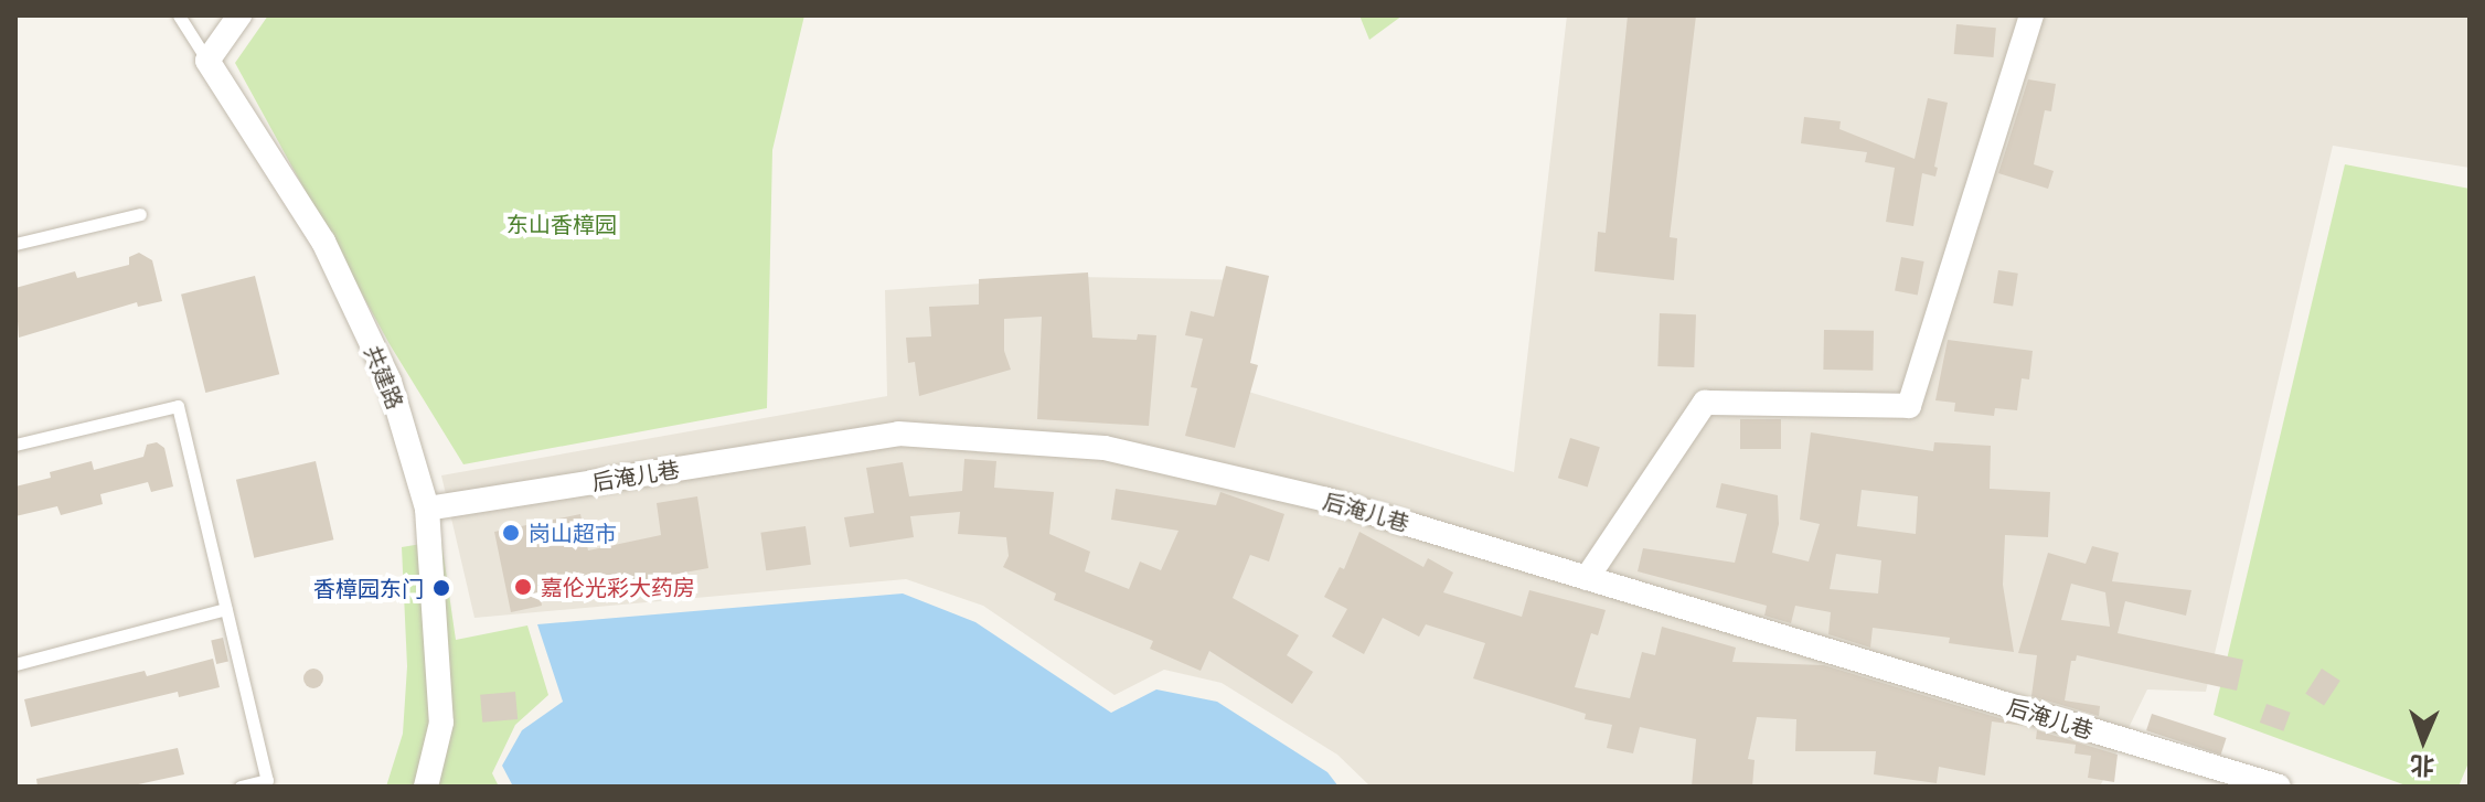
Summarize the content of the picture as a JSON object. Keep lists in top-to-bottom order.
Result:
{
  "streets": {
    "street": ["共建路", "后淹儿巷"]
  },
  "crossings": [
    ["共建路", "后淹儿巷"]
  ],
  "parks": ["东山香樟园"],
  "places": ["岗山超市", "嘉伦光彩大药房", "香樟园东门"],
  "north": "bottom"
}
